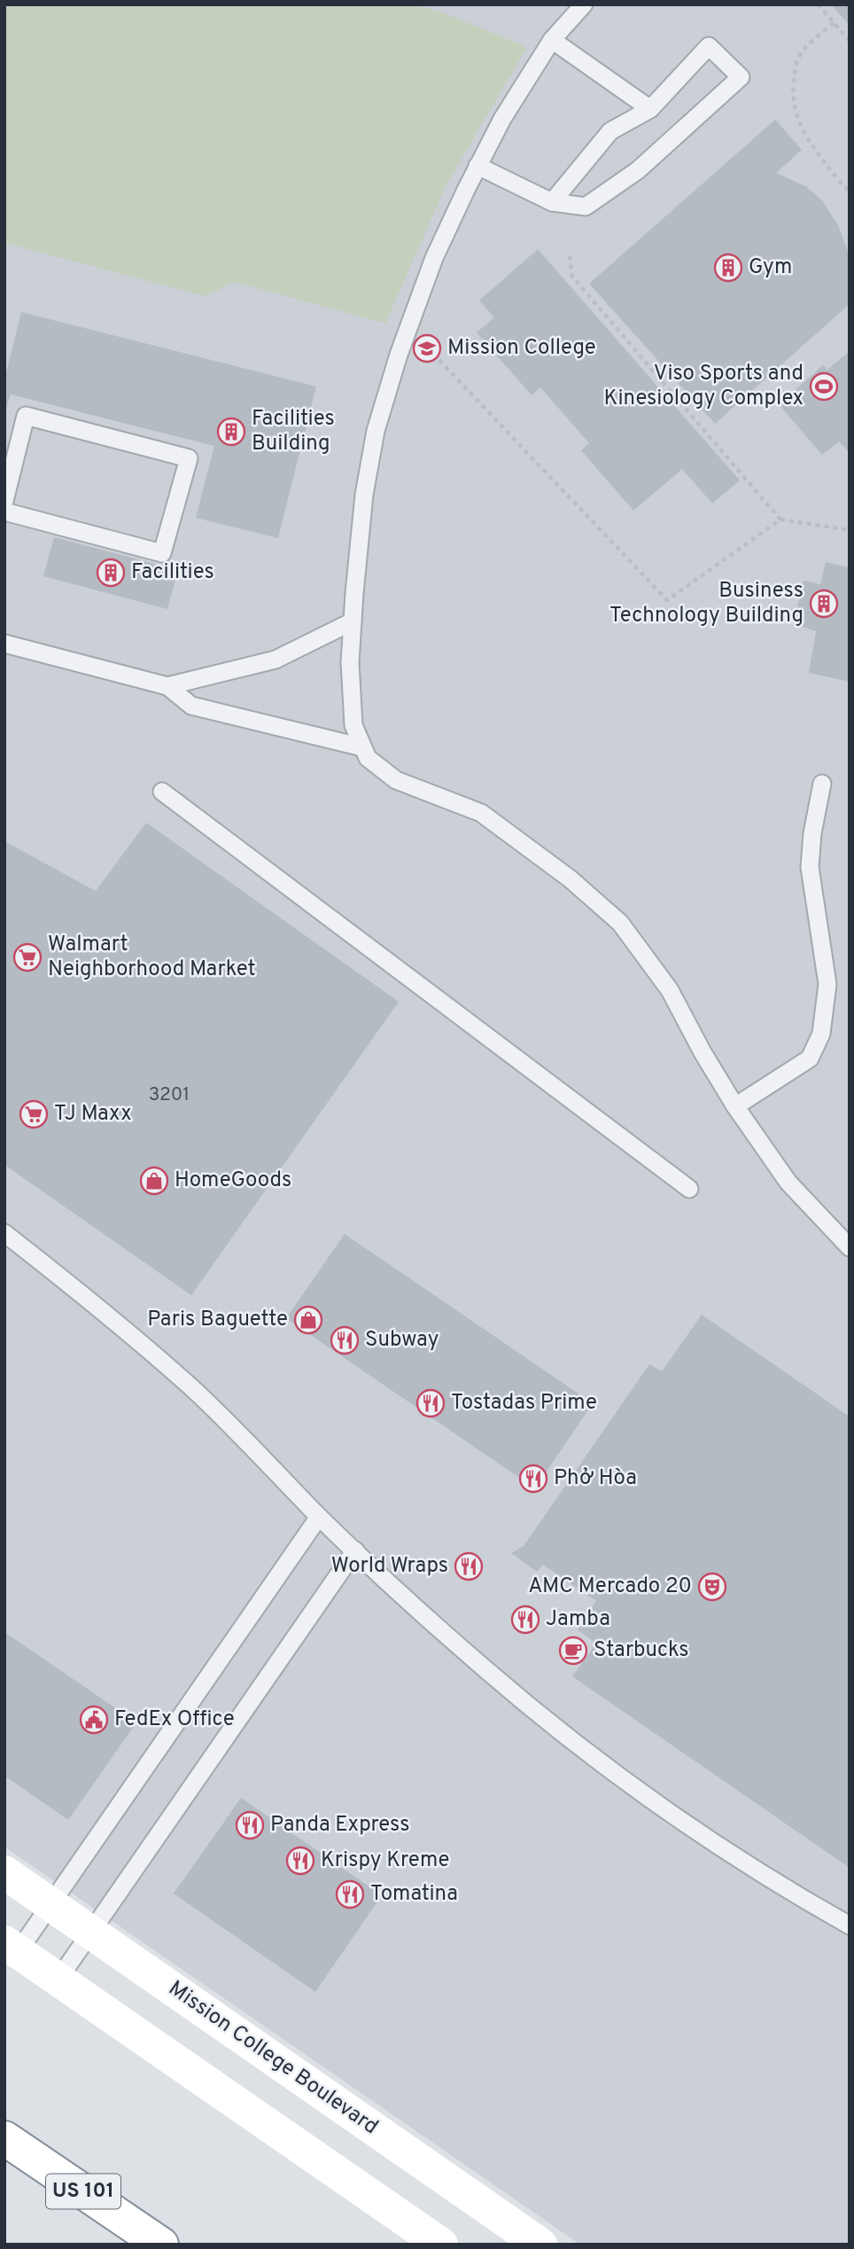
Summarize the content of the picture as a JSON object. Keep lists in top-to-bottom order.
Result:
{
  "streets": {
    "main road": ["Mission College Boulevard", "US 101"]
  },
  "places": {
    "building": [
      "Gym",
      "Facilities Building",
      "Facilities",
      "Business Technology Building"
    ],
    "school or university": ["Mission College"],
    "sports": ["Viso Sports and Kinesiology Complex"],
    "supermarket": ["Walmart Neighborhood Market", "TJ Maxx"],
    "shop": ["HomeGoods", "Paris Baguette"],
    "restaurant": [
      "Subway",
      "Tostadas Prime",
      "Phở Hòa",
      "World Wraps",
      "Jamba",
      "Panda Express",
      "Krispy Kreme",
      "Tomatina"
    ],
    "theatre": ["AMC Mercado 20"],
    "cafe": ["Starbucks"],
    "public building": ["FedEx Office"]
  },
  "house_numbers": ["3201"]
}
